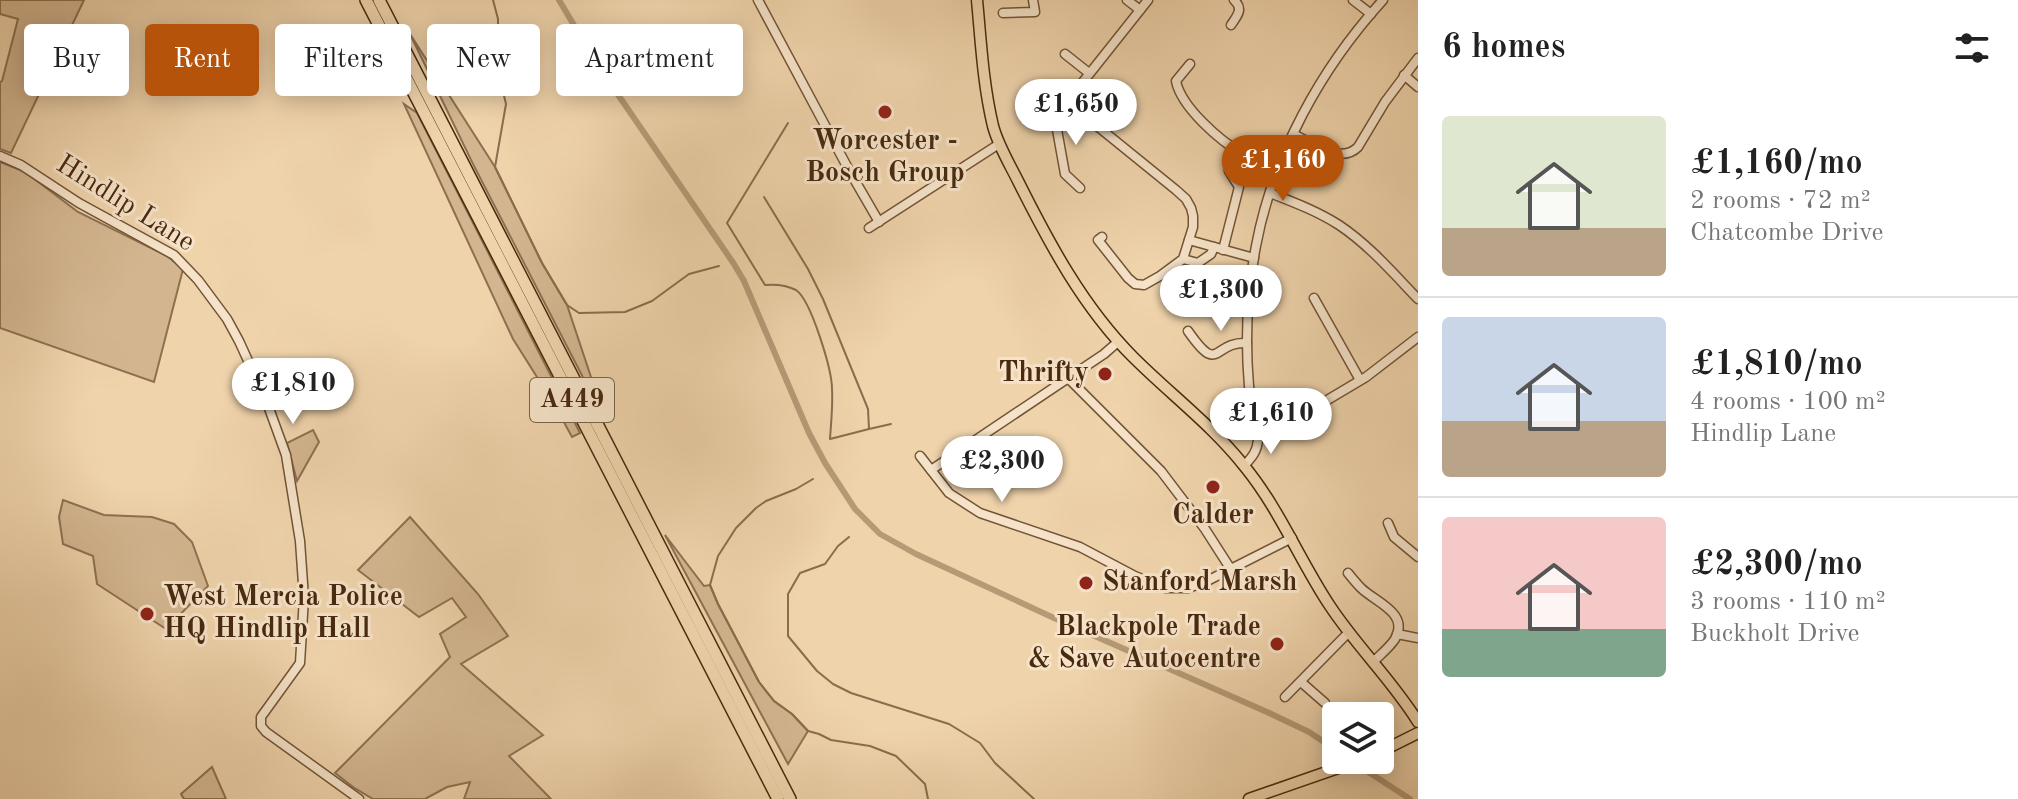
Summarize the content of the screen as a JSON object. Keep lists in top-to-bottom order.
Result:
{
  "streets": {
    "highway": ["A449"],
    "street": ["Hindlip Lane"]
  },
  "places": [
    "Worcester - Bosch Group",
    "Thrifty",
    "Calder",
    "Stanford Marsh",
    "West Mercia Police HQ Hindlip Hall",
    "Blackpole Trade & Save Autocentre"
  ],
  "page": {
    "heading": "6 homes",
    "chip": [
      "Buy",
      "Rent",
      "Filters",
      "New",
      "Apartment"
    ],
    "price": [
      "£1,650",
      "£1,160",
      "£1,300",
      "£1,810",
      "£1,610",
      "£2,300"
    ],
    "list": [
      {
        "name": "£1,160/mo",
        "note": "2 rooms · 72 m² · Chatcombe Drive"
      },
      {
        "name": "£1,810/mo",
        "note": "4 rooms · 100 m² · Hindlip Lane"
      },
      {
        "name": "£2,300/mo",
        "note": "3 rooms · 110 m² · Buckholt Drive"
      }
    ]
  }
}
